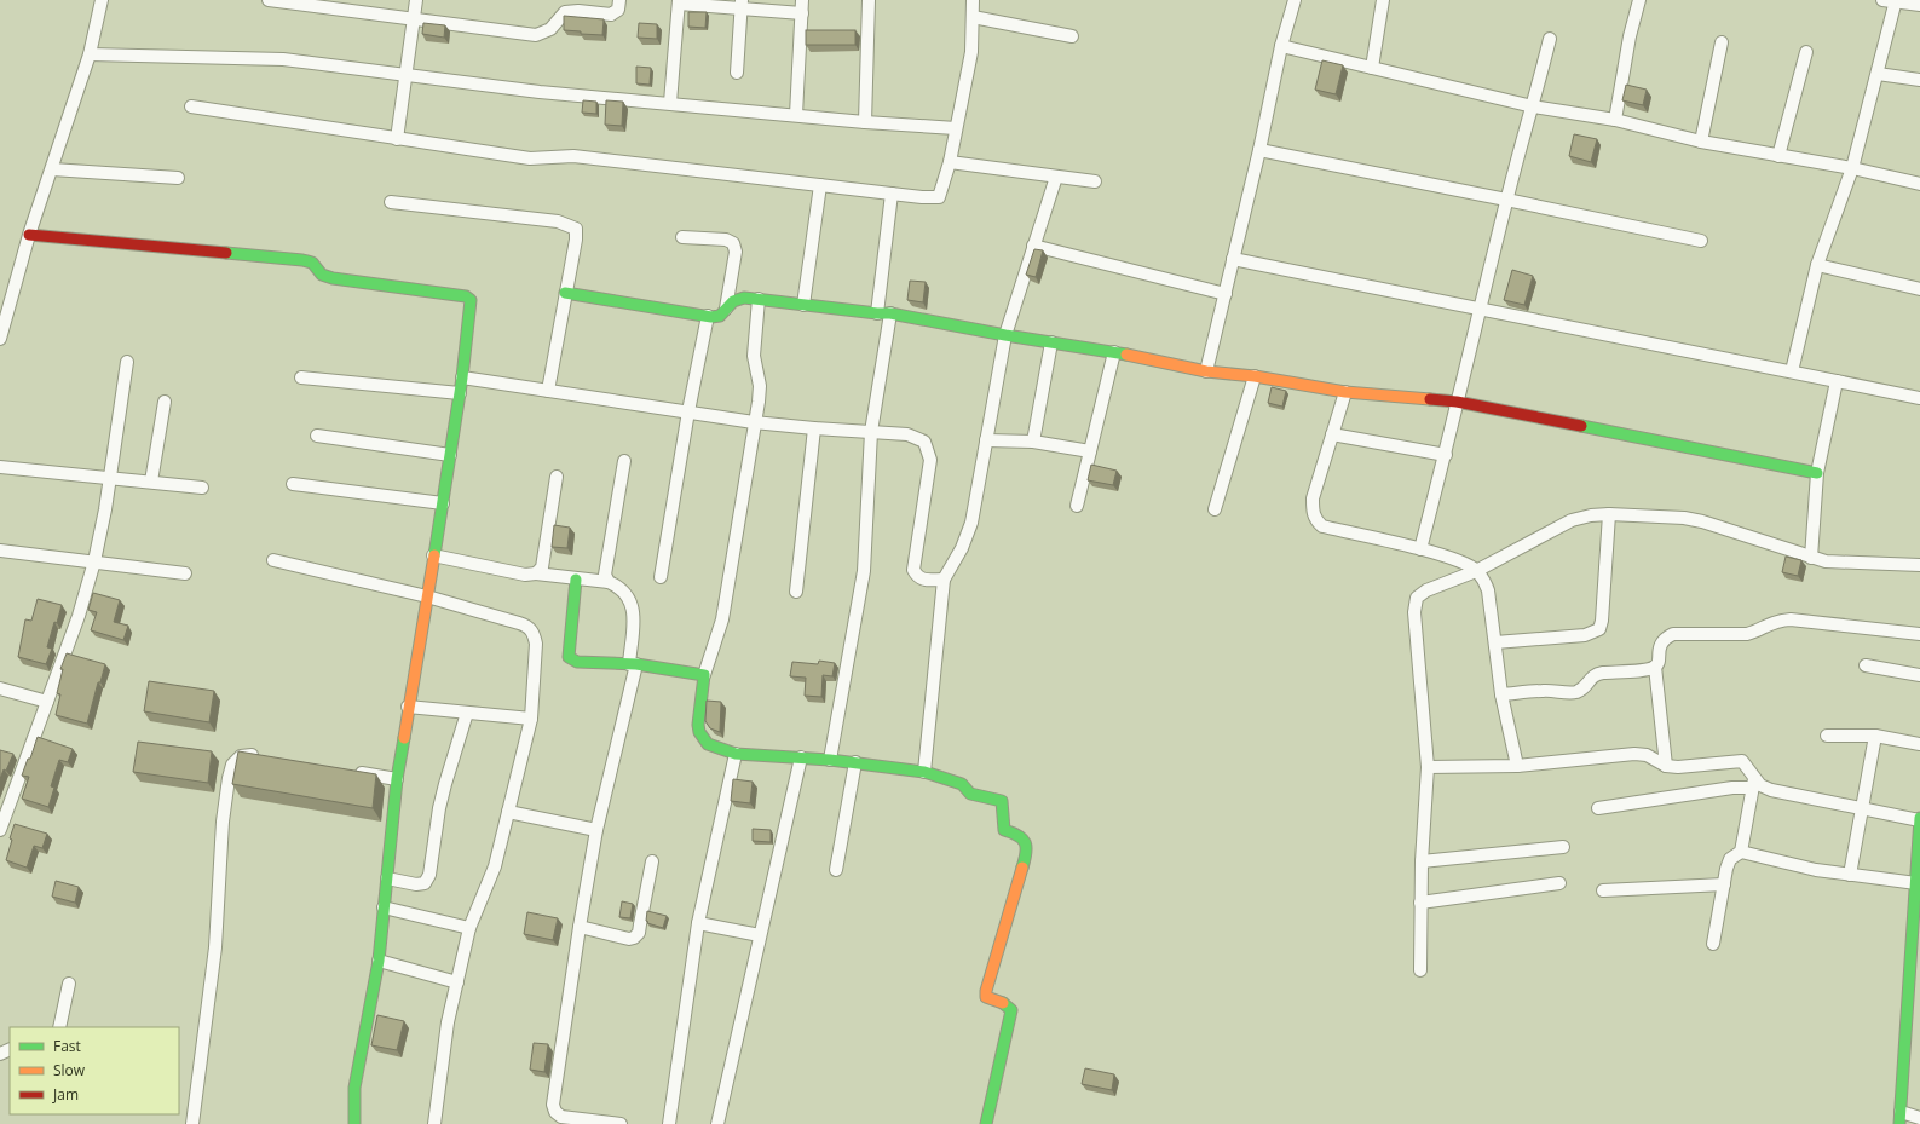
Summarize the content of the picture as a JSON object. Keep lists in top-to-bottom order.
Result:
{
  "legend": ["Fast", "Slow", "Jam"]
}
